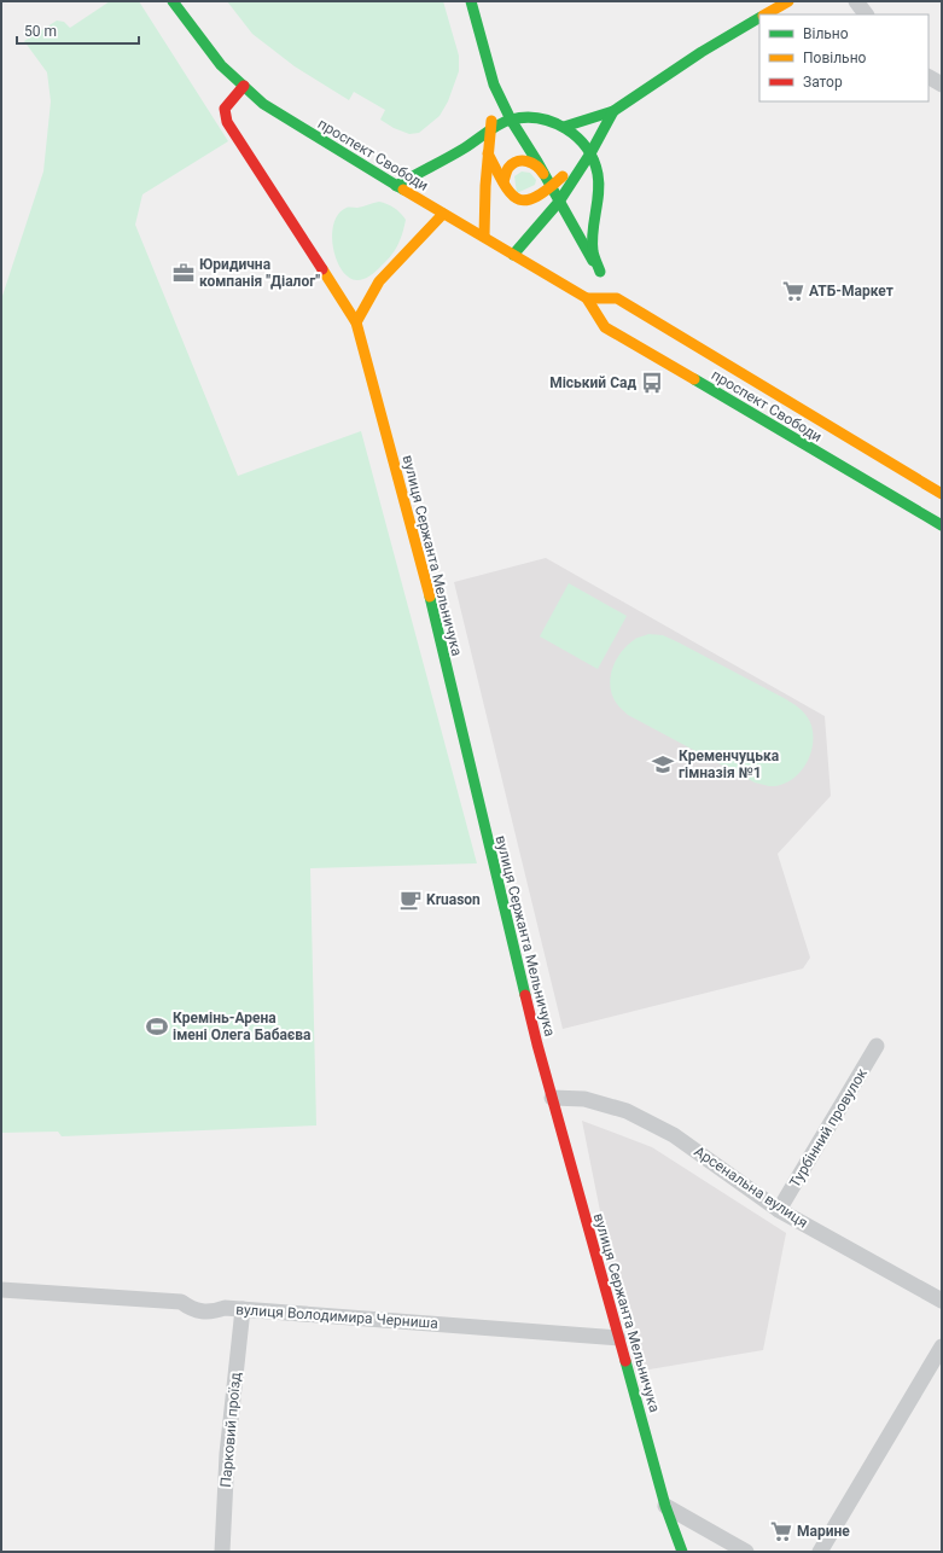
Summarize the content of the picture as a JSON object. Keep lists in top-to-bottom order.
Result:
{
  "streets": {
    "main road": ["проспект Свободи", "вулиця Сержанта Мельничука"],
    "street": [
      "Турбінний провулок",
      "Арсенальна вулиця",
      "вулиця Володимира Черниша",
      "Парковий проїзд"
    ]
  },
  "crossings": [
    ["проспект Свободи", "вулиця Сержанта Мельничука"],
    ["вулиця Сержанта Мельничука", "Арсенальна вулиця"],
    ["вулиця Сержанта Мельничука", "вулиця Володимира Черниша"],
    ["Турбінний провулок", "Арсенальна вулиця"],
    ["вулиця Володимира Черниша", "Парковий проїзд"]
  ],
  "places": {
    "office": ["Юридична компанія \"Діалог\""],
    "supermarket": ["АТБ-Маркет", "Марине"],
    "bus stop": ["Міський Сад"],
    "school or university": ["Кременчуцька гімназія №1"],
    "cafe": ["Kruason"],
    "sports": ["Кремінь-Арена імені Олега Бабаєва"]
  },
  "legend": ["Вільно", "Повільно", "Затор"],
  "scale_bar": "50 m"
}
